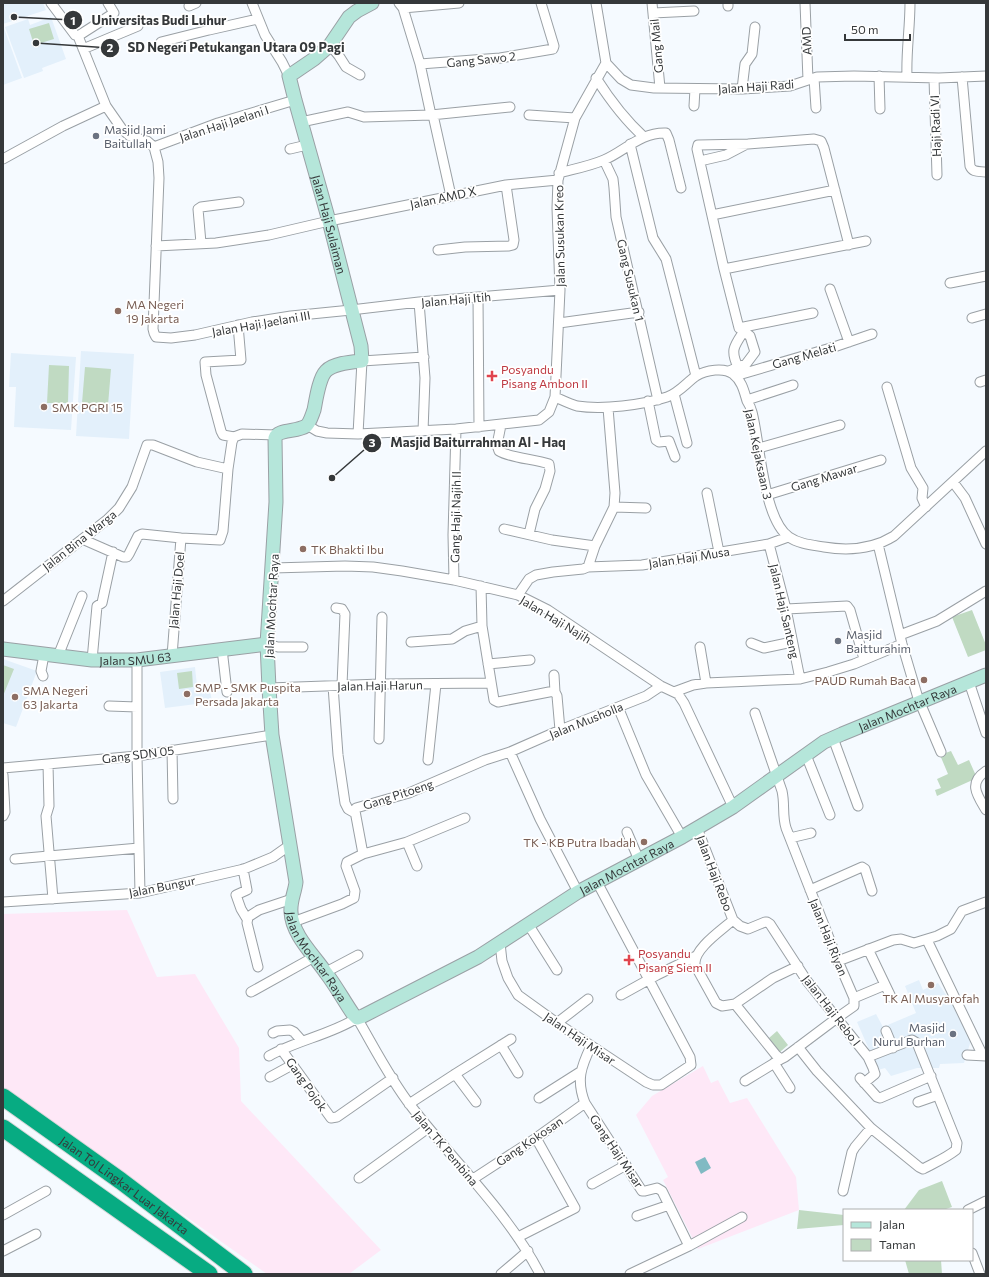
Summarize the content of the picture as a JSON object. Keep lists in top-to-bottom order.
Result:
{
  "streets": {
    "highway": ["Jalan Tol Lingkar Luar Jakarta"],
    "street": [
      "AMD",
      "Gang Mail",
      "Gang Sawo 2",
      "Jalan Haji Radi",
      "Jalan Haji Jaelani I",
      "Haji Radi VI",
      "Jalan AMD X",
      "Jalan Haji Sulaiman",
      "Jalan Susukan Kreo",
      "Gang Susukan 1",
      "Jalan Haji Itih",
      "Jalan Haji Jaelani III",
      "Gang Melati",
      "Jalan Kejaksaan 3",
      "Gang Mawar",
      "Gang Haji Najih II",
      "Jalan Bina Warga",
      "Jalan Haji Musa",
      "Jalan Haji Doel",
      "Jalan Mochtar Raya",
      "Jalan Haji Santeng",
      "Jalan Haji Najih",
      "Jalan SMU 63",
      "Jalan Haji Harun",
      "Jalan Musholla",
      "Gang SDN 05",
      "Gang Pitoeng",
      "Jalan Haji Rebo",
      "Jalan Bungur",
      "Jalan Haji Riyan",
      "Jalan Haji Rebo I",
      "Jalan Haji Misar",
      "Gang Pojok",
      "Gang Kokosan",
      "Jalan TK Pembina",
      "Gang Haji Misar"
    ]
  },
  "crossings": [
    ["AMD", "Jalan Haji Radi"],
    ["Gang Mail", "Jalan Haji Radi"],
    ["Jalan Haji Radi", "Haji Radi VI"],
    ["Jalan Haji Radi", "Jalan Susukan Kreo"],
    ["Jalan Haji Jaelani I", "Jalan Haji Sulaiman"],
    ["Jalan AMD X", "Jalan Haji Sulaiman"],
    ["Jalan AMD X", "Jalan Susukan Kreo"],
    ["Jalan AMD X", "Gang Susukan 1"],
    ["Jalan AMD X", "Jalan Haji Jaelani III"],
    ["Jalan Haji Sulaiman", "Jalan Haji Itih"],
    ["Jalan Haji Sulaiman", "Jalan Haji Jaelani III"],
    ["Jalan Susukan Kreo", "Jalan Haji Itih"],
    ["Jalan Haji Itih", "Jalan Haji Jaelani III"],
    ["Gang Melati", "Jalan Kejaksaan 3"],
    ["Jalan Kejaksaan 3", "Gang Mawar"],
    ["Jalan Kejaksaan 3", "Jalan Haji Musa"],
    ["Gang Haji Najih II", "Jalan Haji Najih"],
    ["Jalan Bina Warga", "Jalan Haji Doel"],
    ["Jalan Haji Musa", "Jalan Haji Santeng"],
    ["Jalan Haji Musa", "Jalan Haji Najih"],
    ["Jalan Haji Doel", "Jalan SMU 63"],
    ["Jalan Mochtar Raya", "Jalan Haji Najih"],
    ["Jalan Mochtar Raya", "Jalan SMU 63"],
    ["Jalan Mochtar Raya", "Jalan Haji Harun"],
    ["Jalan Mochtar Raya", "Gang SDN 05"],
    ["Jalan Mochtar Raya", "Jalan Haji Rebo"],
    ["Jalan Mochtar Raya", "Jalan Bungur"],
    ["Jalan Mochtar Raya", "Jalan Haji Riyan"],
    ["Jalan Mochtar Raya", "Jalan Haji Misar"],
    ["Jalan Mochtar Raya", "Jalan TK Pembina"],
    ["Jalan Haji Najih", "Jalan Musholla"],
    ["Jalan Musholla", "Gang Pitoeng"],
    ["Jalan Haji Rebo", "Jalan Haji Rebo I"],
    ["Gang Pojok", "Jalan TK Pembina"],
    ["Gang Kokosan", "Jalan TK Pembina"],
    ["Gang Kokosan", "Gang Haji Misar"]
  ],
  "places": {
    "other": [
      "Universitas Budi Luhur",
      "SD Negeri Petukangan Utara 09 Pagi",
      "Masjid Jami Baitullah",
      "MA Negeri 19 Jakarta",
      "SMK PGRI 15",
      "Masjid Baiturrahman Al - Haq",
      "TK Bhakti Ibu",
      "Masjid Baitturahim",
      "PAUD Rumah Baca",
      "SMP - SMK Puspita Persada Jakarta",
      "SMA Negeri 63 Jakarta",
      "TK - KB Putra Ibadah",
      "TK Al Musyarofah",
      "Masjid Nurul Burhan"
    ],
    "health": ["Posyandu Pisang Ambon II", "Posyandu Pisang Siem II"]
  },
  "legend": ["Jalan", "Taman"],
  "scale_bar": "50 m"
}
